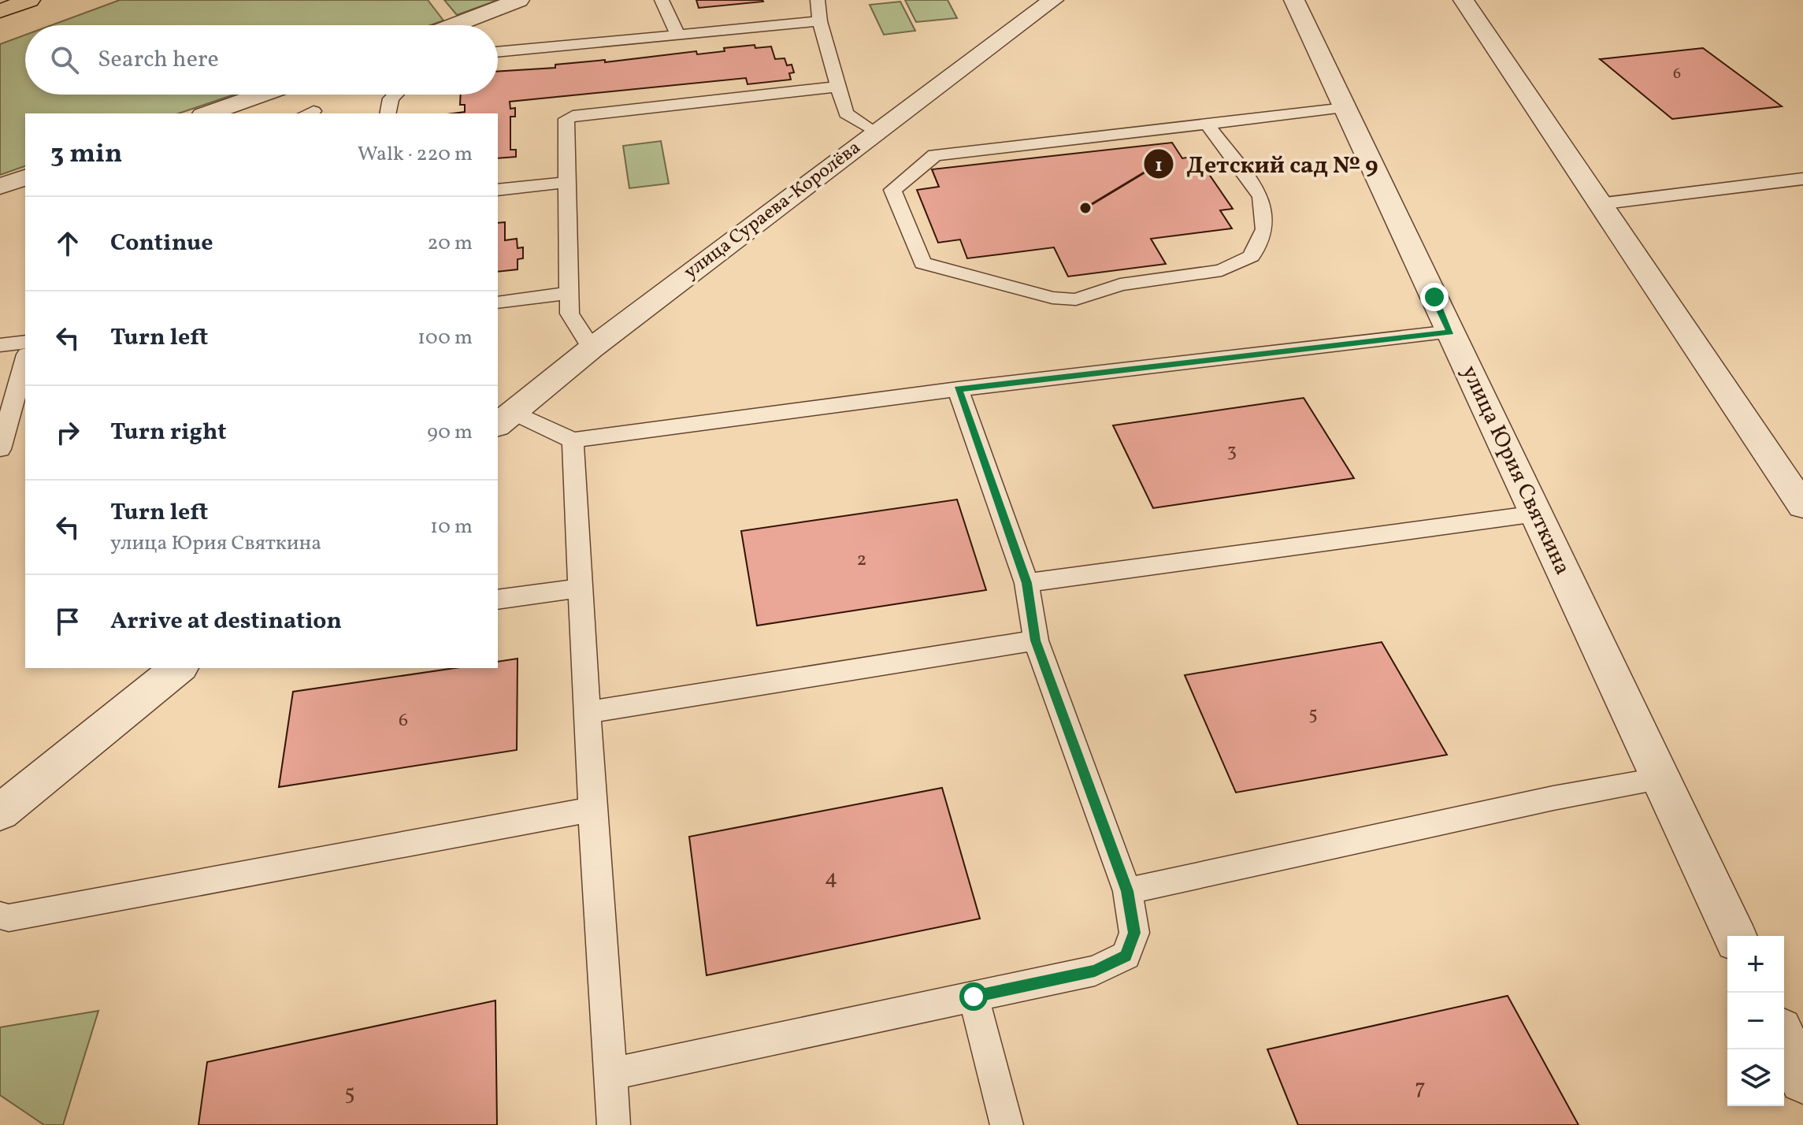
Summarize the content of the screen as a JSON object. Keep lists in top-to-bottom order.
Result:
{
  "streets": {
    "street": ["улица Сураева-Королёва", "улица Юрия Святкина"]
  },
  "places": ["Детский сад № 9"],
  "house_numbers": [
    "6",
    "3",
    "2",
    "5",
    "6",
    "4",
    "7",
    "5"
  ],
  "page": {
    "search": "Search here",
    "heading": ["3 min", "Walk · 220 m"],
    "list": [
      ["Continue", "20 m"],
      ["Turn left", "100 m"],
      ["Turn right", "90 m"],
      ["Turn left", "улица Юрия Святкина", "10 m"],
      "Arrive at destination"
    ],
    "map_buttons": ["+", "−"]
  }
}
